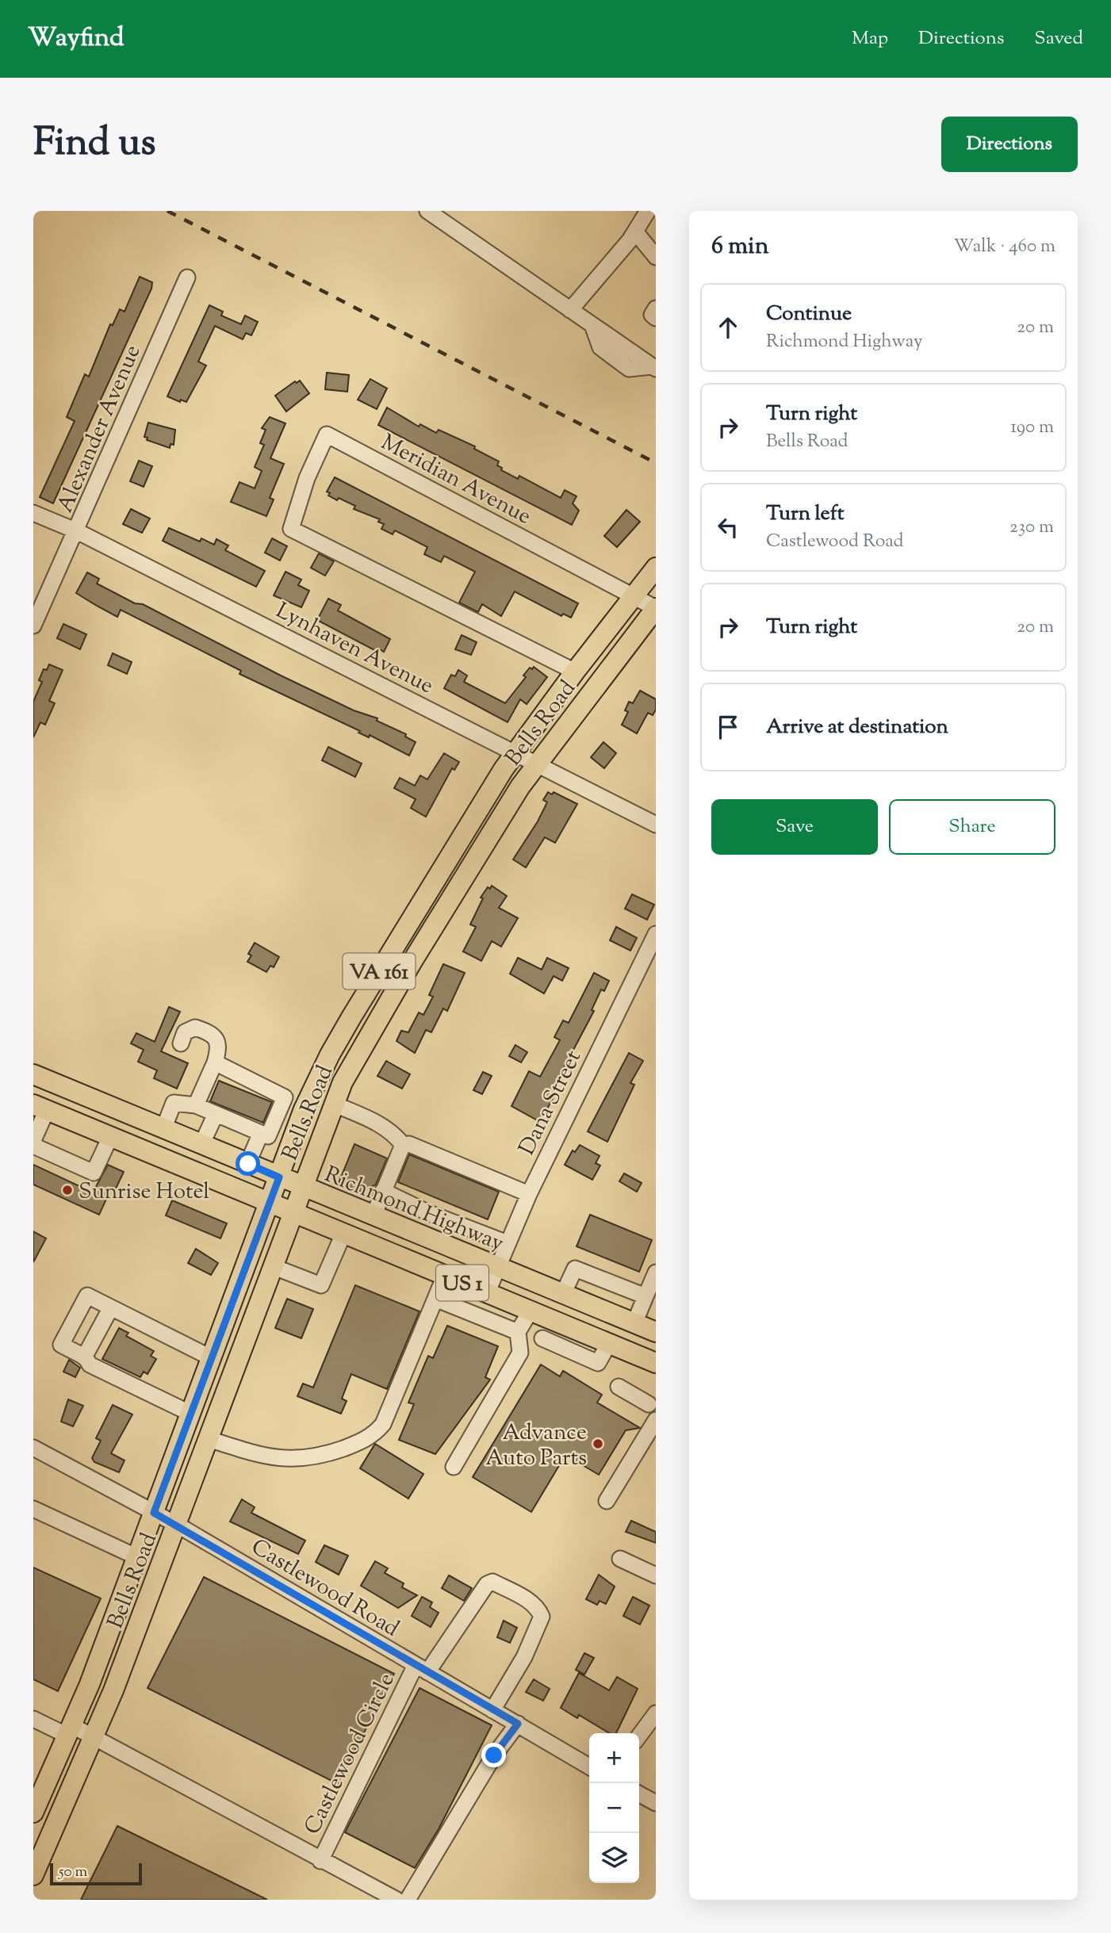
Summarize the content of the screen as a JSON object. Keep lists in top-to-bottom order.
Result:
{
  "streets": {
    "main road": [
      "Bells Road",
      "VA 161",
      "Richmond Highway",
      "US 1"
    ],
    "street": [
      "Alexander Avenue",
      "Meridian Avenue",
      "Lynhaven Avenue",
      "Dana Street",
      "Castlewood Road",
      "Castlewood Circle"
    ]
  },
  "crossings": [
    ["Alexander Avenue", "Lynhaven Avenue"],
    ["Meridian Avenue", "Bells Road"],
    ["Lynhaven Avenue", "Bells Road"],
    ["Bells Road", "Richmond Highway"],
    ["Bells Road", "US 1"],
    ["Bells Road", "Castlewood Road"],
    ["Dana Street", "Richmond Highway"],
    ["Dana Street", "US 1"],
    ["Castlewood Road", "Castlewood Circle"]
  ],
  "places": ["Sunrise Hotel", "Advance Auto Parts"],
  "scale_bar": "50 m",
  "page": {
    "header": "Wayfind",
    "nav": ["Map", "Directions", "Saved"],
    "title": "Find us",
    "buttons": [
      "Directions",
      ["Save", "Share"]
    ],
    "heading": ["6 min", "Walk · 460 m"],
    "list": [
      ["Continue", "Richmond Highway", "20 m"],
      ["Turn right", "Bells Road", "190 m"],
      ["Turn left", "Castlewood Road", "230 m"],
      ["Turn right", "20 m"],
      "Arrive at destination"
    ],
    "map_buttons": ["+", "−"],
    "scale": "50 m"
  }
}
